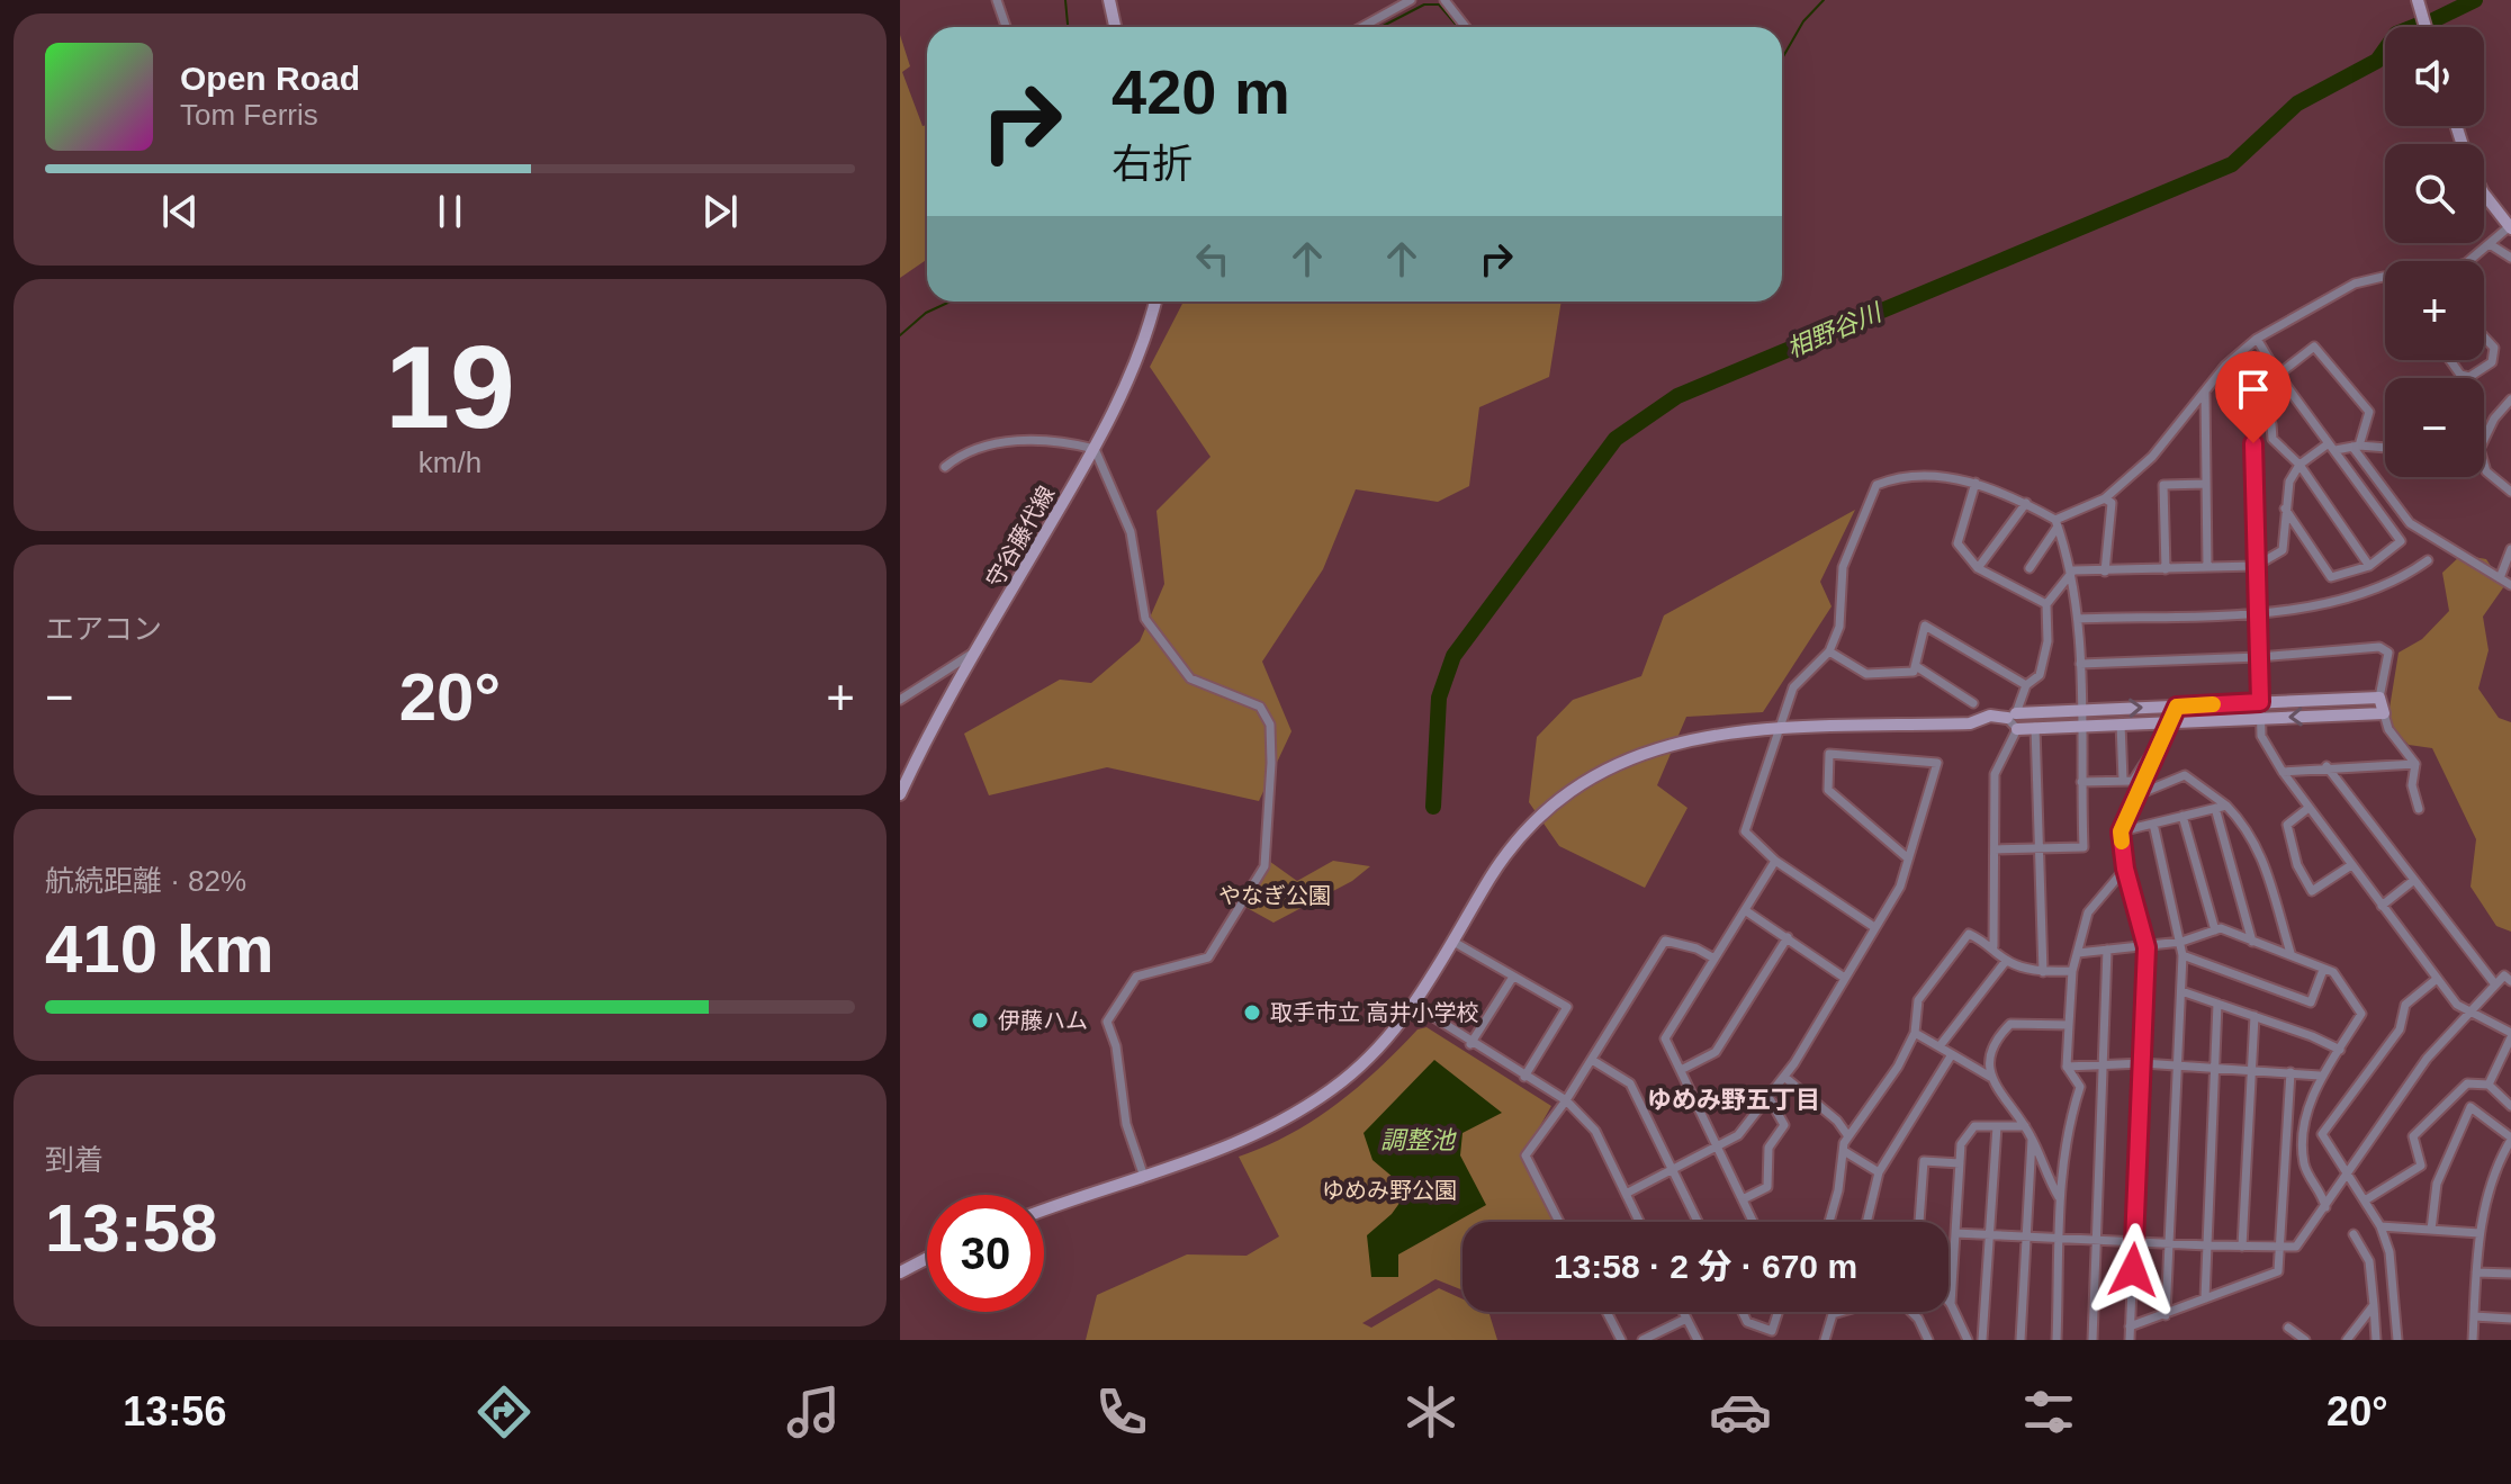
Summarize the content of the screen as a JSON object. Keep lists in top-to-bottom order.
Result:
{
  "streets": {
    "street": ["守谷藤代線"]
  },
  "districts": ["ゆめみ野五丁目"],
  "water": ["相野谷川", "調整池"],
  "parks": ["やなぎ公園", "ゆめみ野公園"],
  "places": ["取手市立 高井小学校", "伊藤ハム"],
  "page": {
    "map_buttons": ["+", "−"],
    "turn": ["420 m", "右折"],
    "song": ["Open Road", "Tom Ferris"],
    "tile": [
      ["19", "km/h"],
      "エアコン",
      ["航続距離 · 82%", "410 km"],
      ["到着", "13:58"]
    ],
    "heat": ["−", "20°", "+"],
    "limit": "30",
    "trip": "13:58 · 2 分 · 670 m",
    "tabs": ["13:56", "20°"]
  }
}
